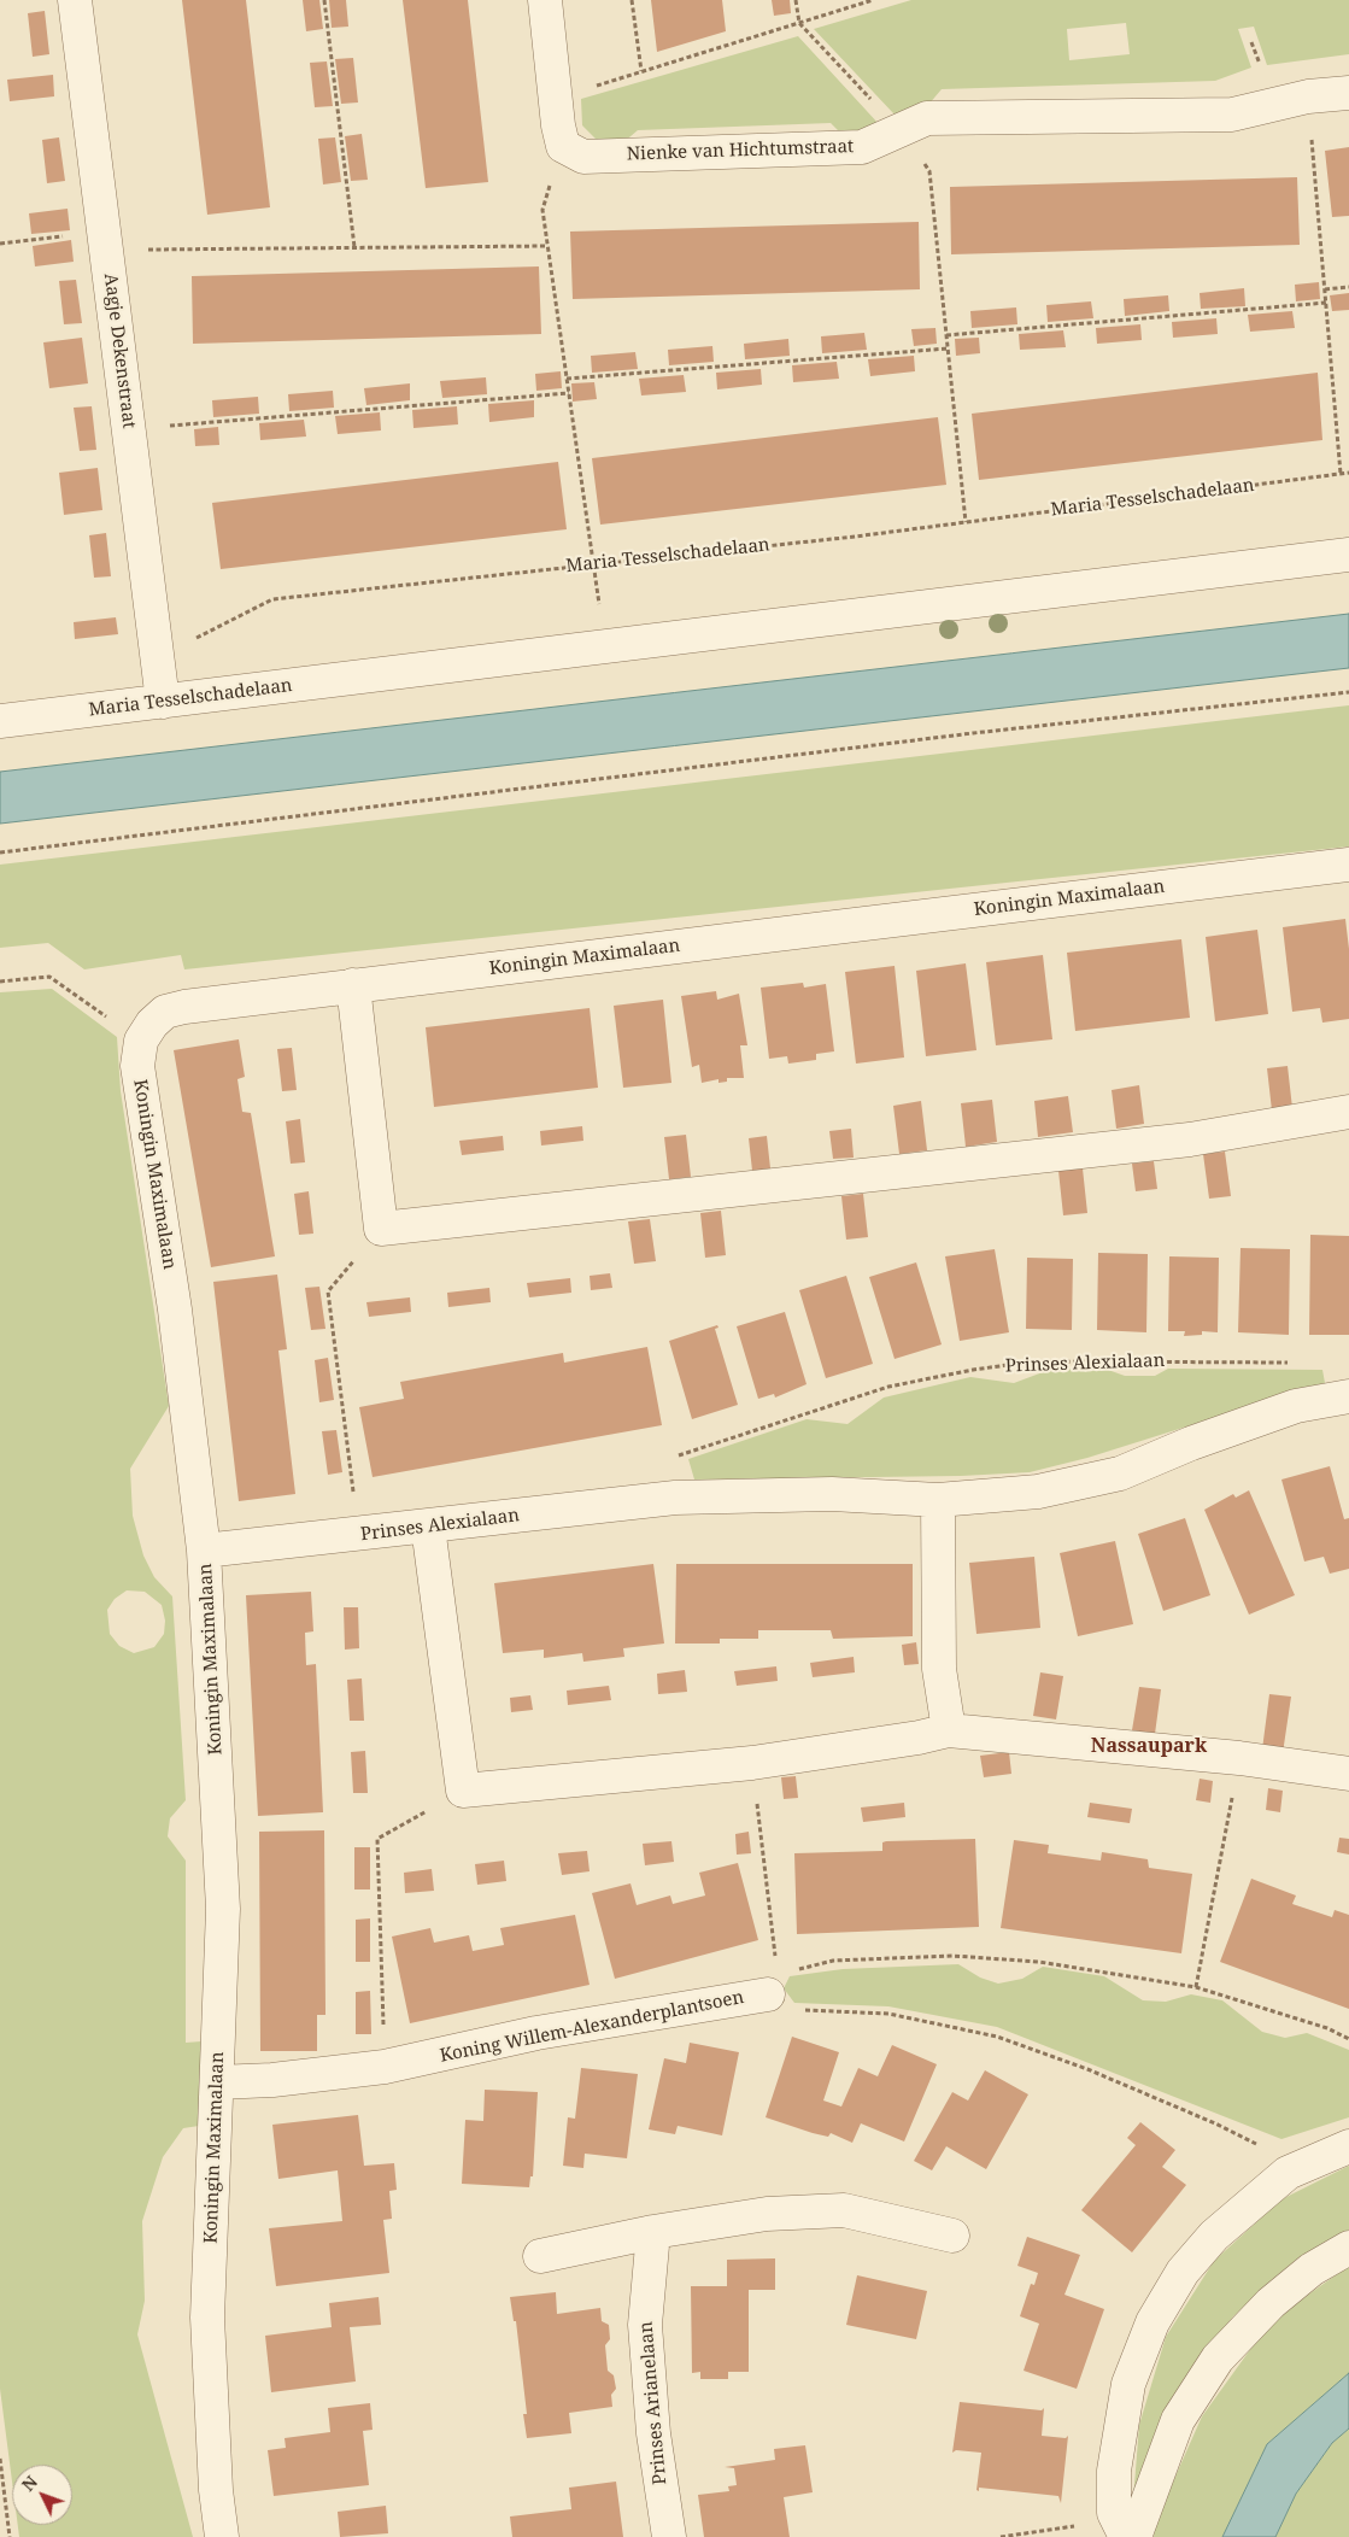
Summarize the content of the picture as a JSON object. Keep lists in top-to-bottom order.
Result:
{
  "streets": {
    "street": [
      "Nienke van Hichtumstraat",
      "Aagje Dekenstraat",
      "Maria Tesselschadelaan",
      "Koningin Maximalaan",
      "Prinses Alexialaan",
      "Koning Willem-Alexanderplantsoen",
      "Prinses Arianelaan"
    ]
  },
  "crossings": [
    ["Aagje Dekenstraat", "Maria Tesselschadelaan"],
    ["Koningin Maximalaan", "Prinses Alexialaan"],
    ["Koningin Maximalaan", "Koning Willem-Alexanderplantsoen"]
  ],
  "districts": ["Nassaupark"],
  "north": "top left"
}
